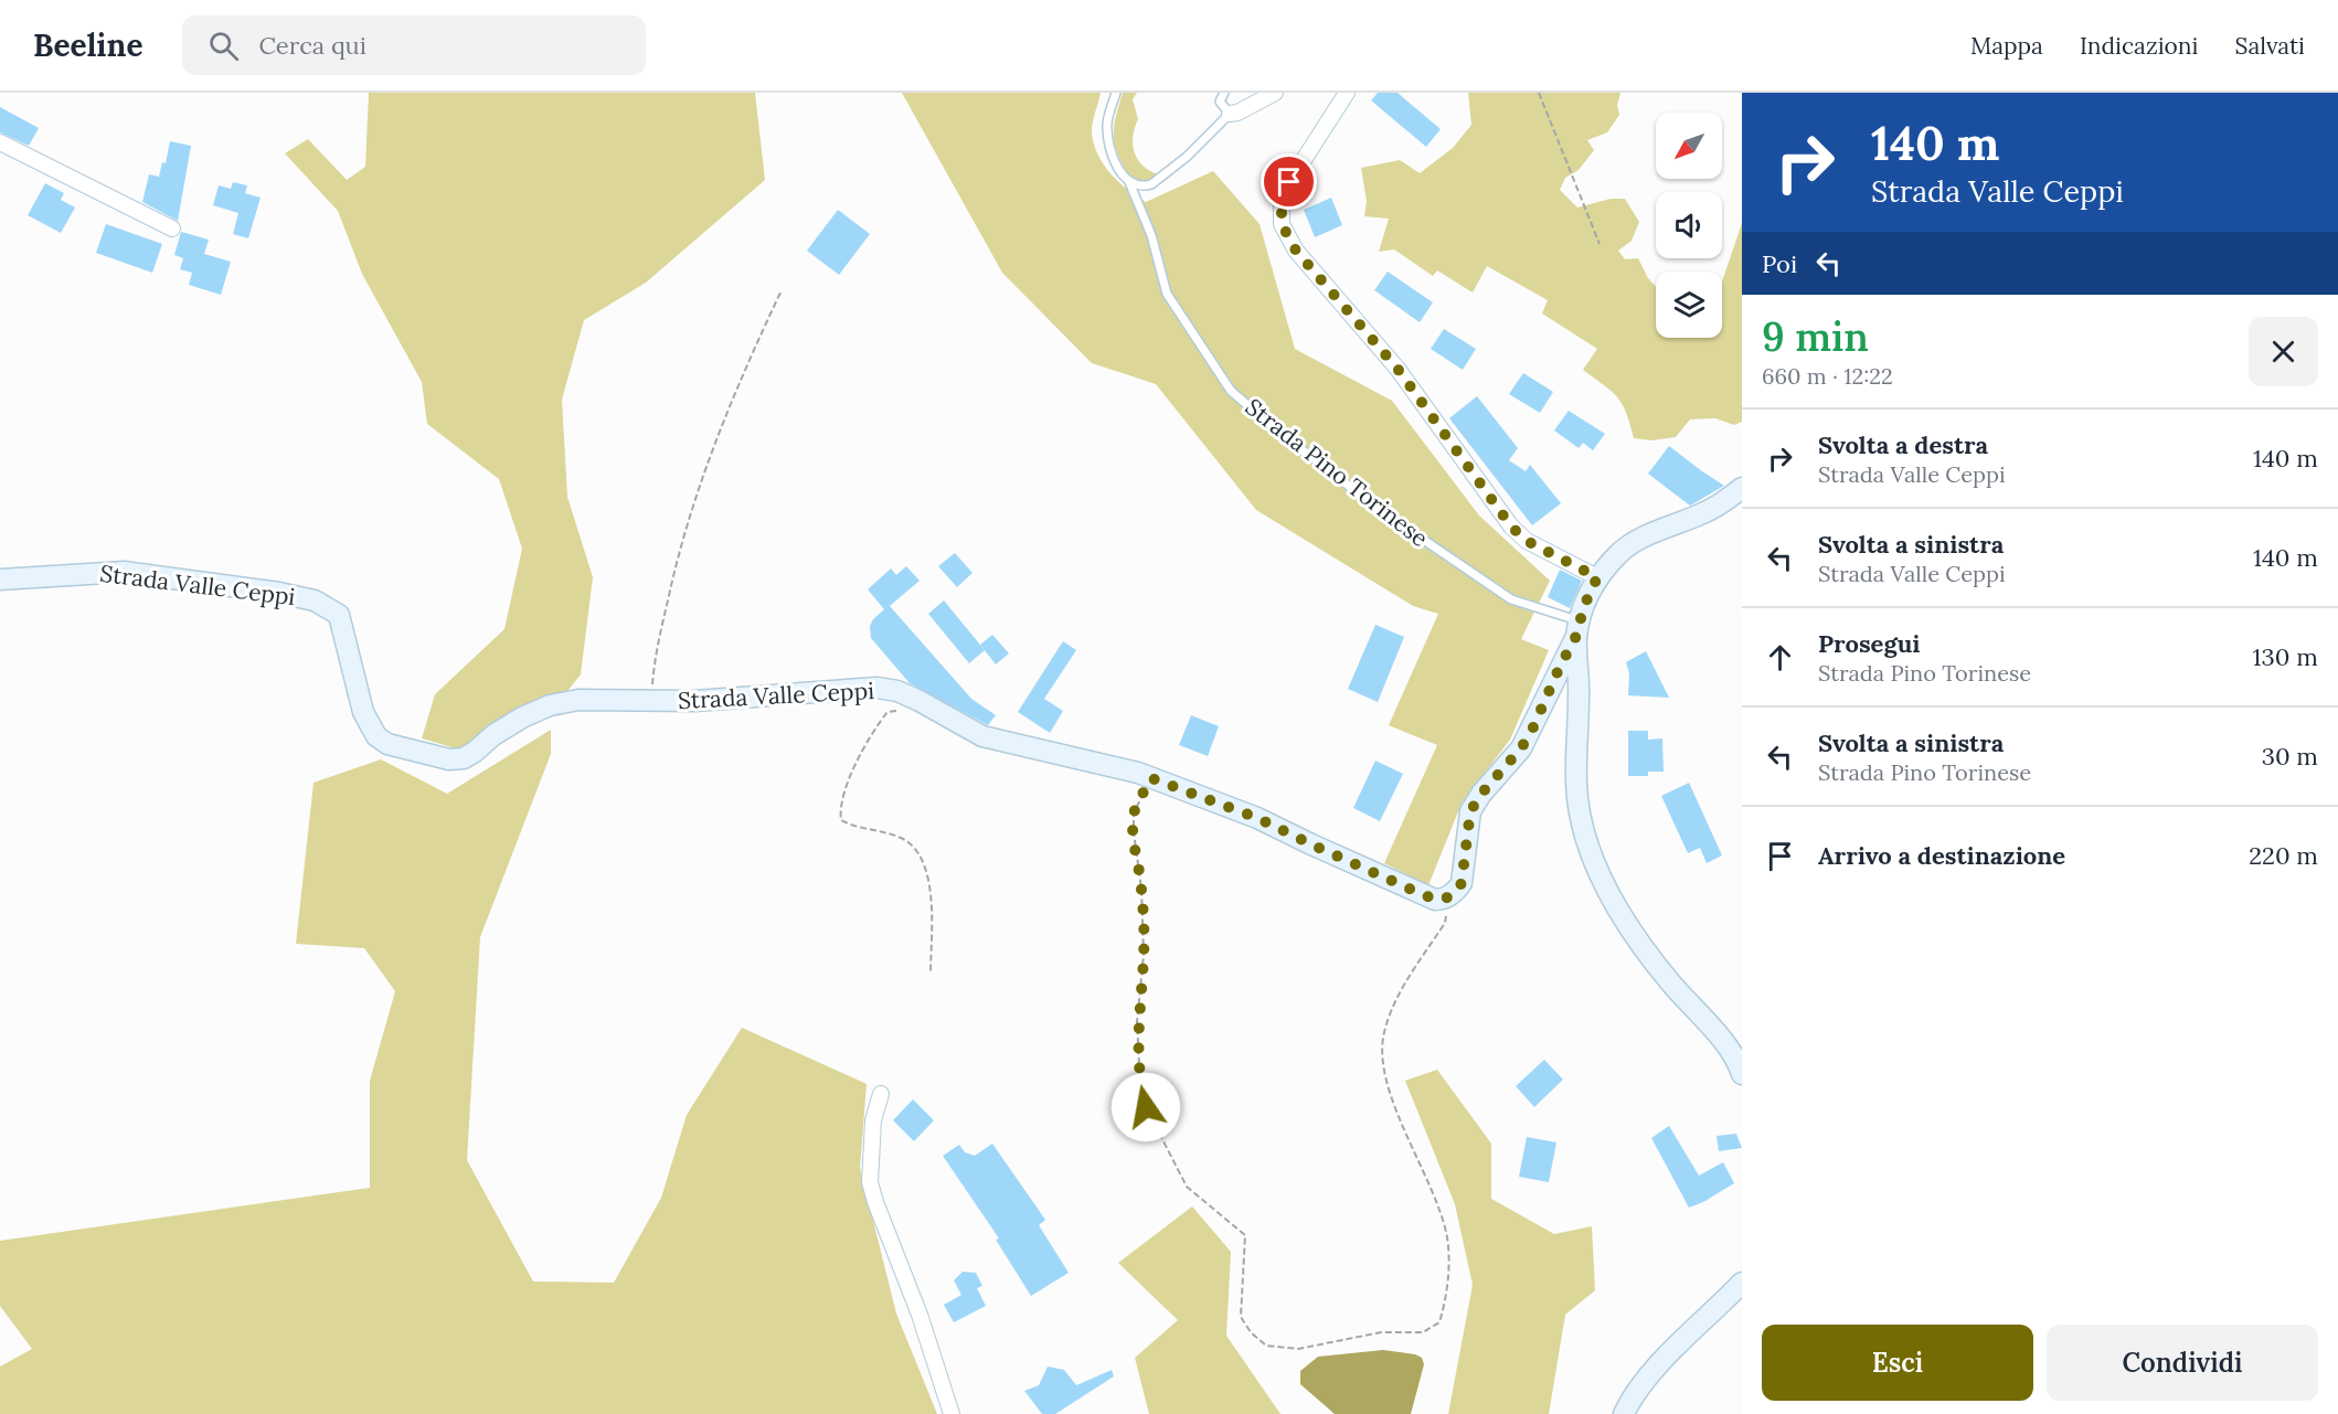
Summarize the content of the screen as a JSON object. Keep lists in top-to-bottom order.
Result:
{
  "streets": {
    "street": ["Strada Valle Ceppi"],
    "lane": ["Strada Pino Torinese"]
  },
  "north": "bottom left",
  "page": {
    "header": "Beeline",
    "search": "Cerca qui",
    "nav": ["Mappa", "Indicazioni", "Salvati"],
    "turn": ["140 m", "Strada Valle Ceppi"],
    "then": "Poi",
    "heading": ["9 min", "660 m · 12:22"],
    "list": [
      {
        "name": "Svolta a destra",
        "note": "Strada Valle Ceppi",
        "value": "140 m"
      },
      {
        "name": "Svolta a sinistra",
        "note": "Strada Valle Ceppi",
        "value": "140 m"
      },
      {
        "name": "Prosegui",
        "note": "Strada Pino Torinese",
        "value": "130 m"
      },
      {
        "name": "Svolta a sinistra",
        "note": "Strada Pino Torinese",
        "value": "30 m"
      },
      {
        "name": "Arrivo a destinazione",
        "value": "220 m"
      }
    ],
    "buttons": ["Esci", "Condividi"]
  }
}
